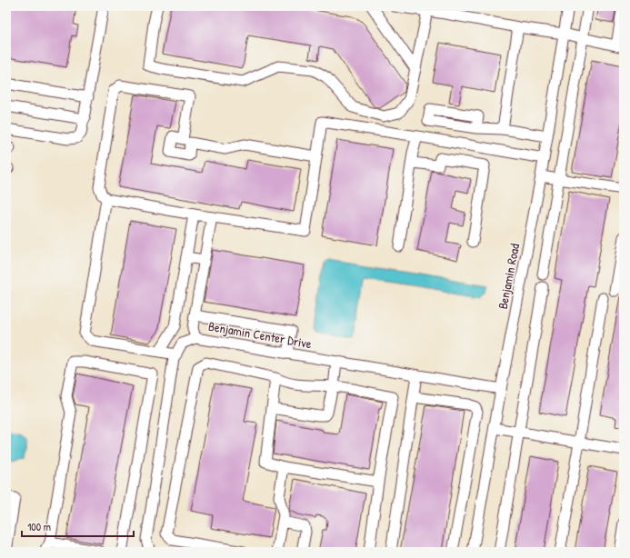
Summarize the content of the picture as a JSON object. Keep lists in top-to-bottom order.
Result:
{
  "streets": {
    "street": ["Benjamin Road", "Benjamin Center Drive"]
  },
  "crossings": [
    ["Benjamin Road", "Benjamin Center Drive"]
  ],
  "scale_bar": "100 m"
}
